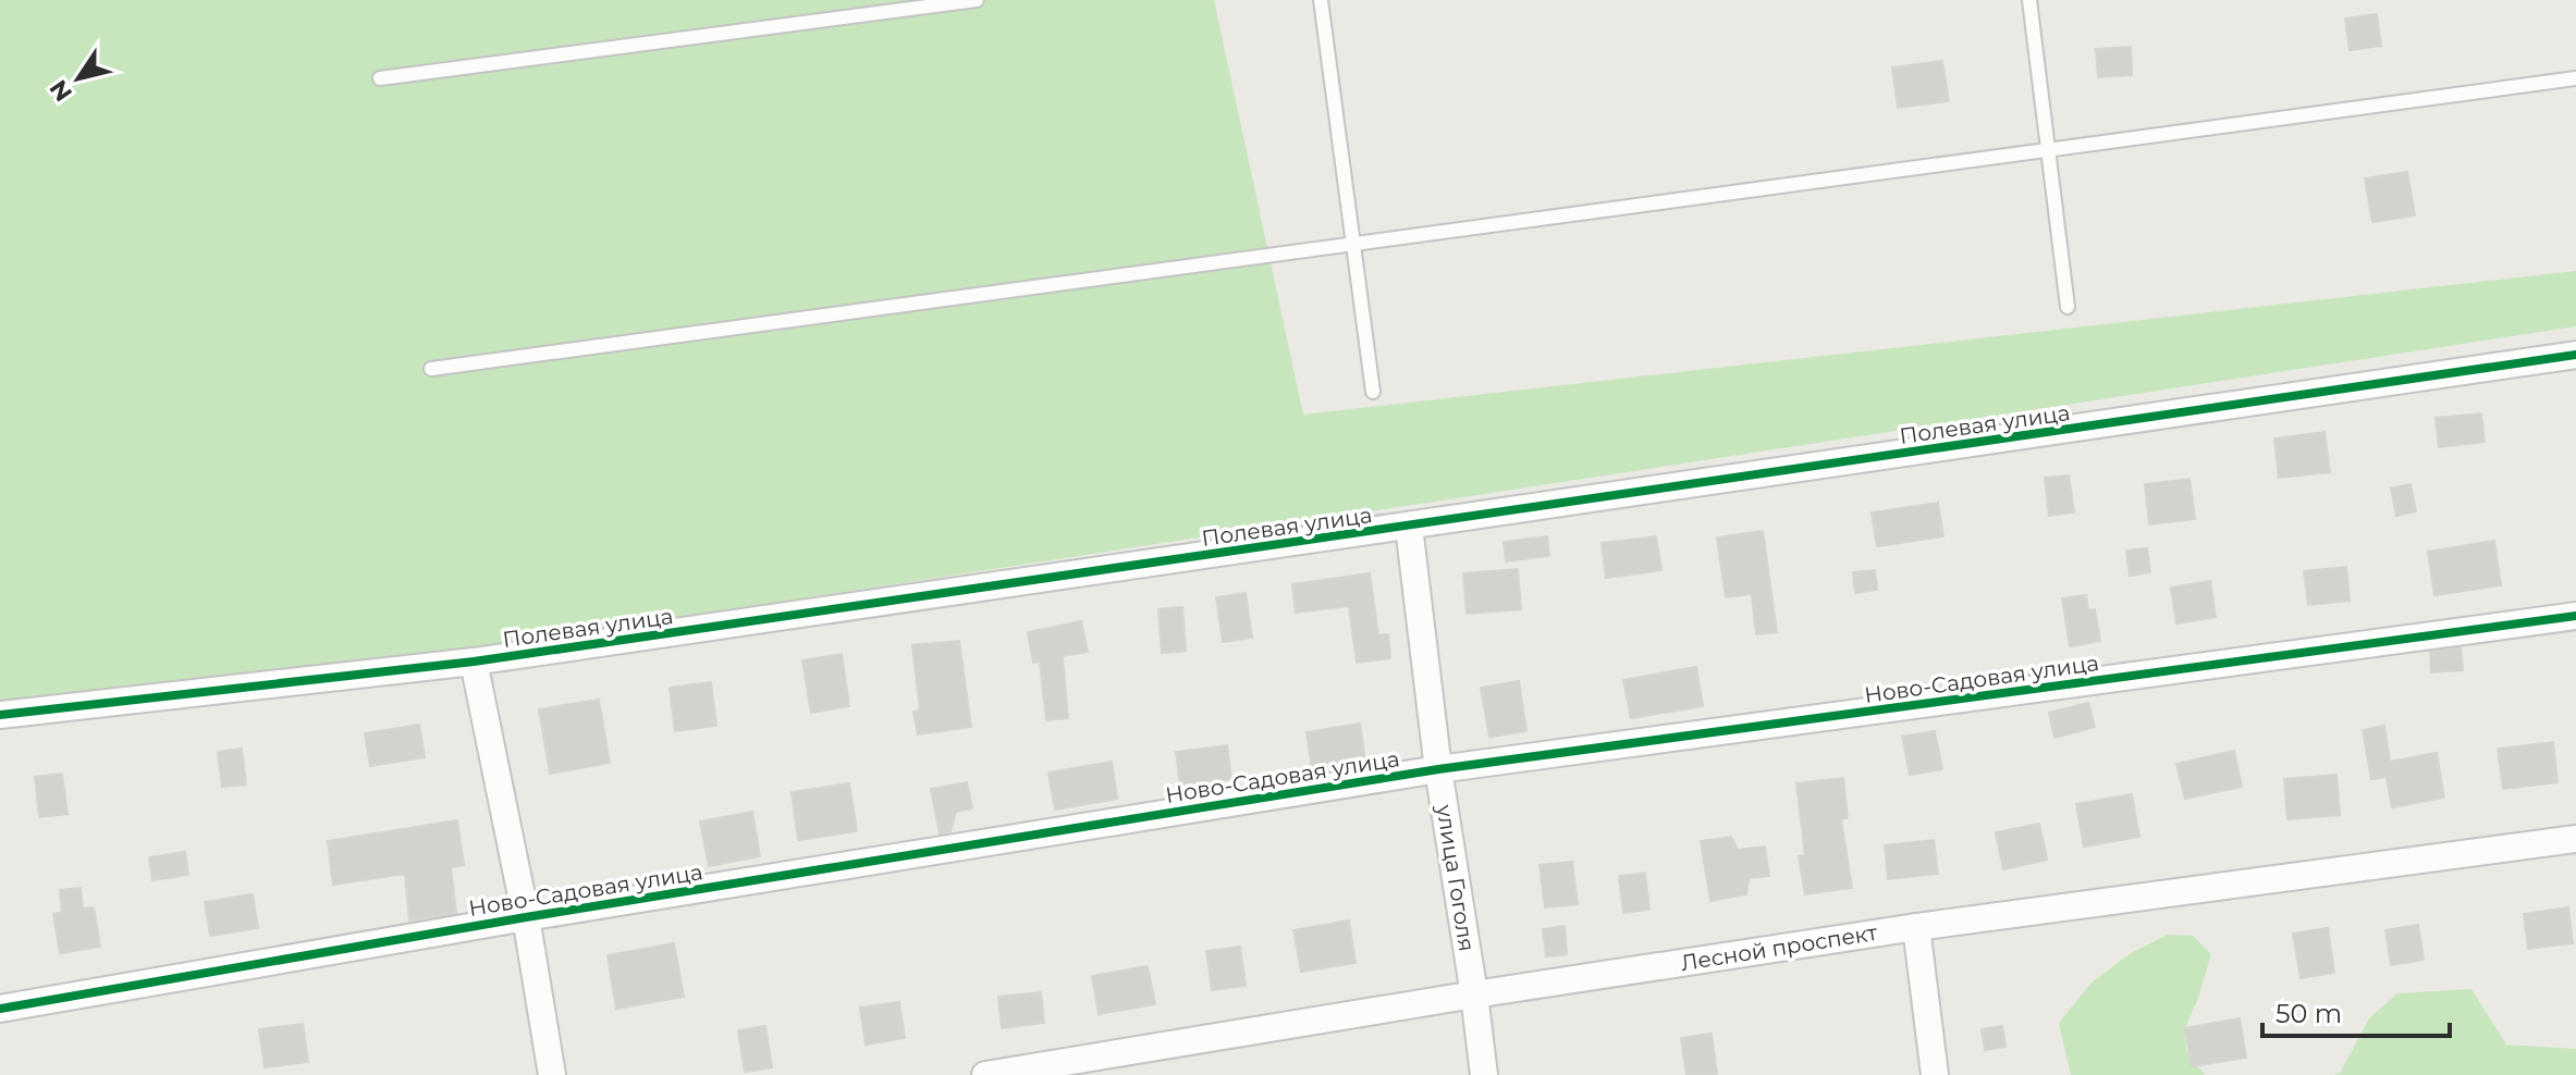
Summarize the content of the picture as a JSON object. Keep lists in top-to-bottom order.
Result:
{
  "streets": {
    "street": [
      "Полевая улица",
      "Ново-Садовая улица",
      "улица Гоголя",
      "Лесной проспект"
    ]
  },
  "crossings": [
    ["Полевая улица", "улица Гоголя"],
    ["Ново-Садовая улица", "улица Гоголя"],
    ["улица Гоголя", "Лесной проспект"]
  ],
  "scale_bar": "50 m",
  "north": "bottom left"
}
